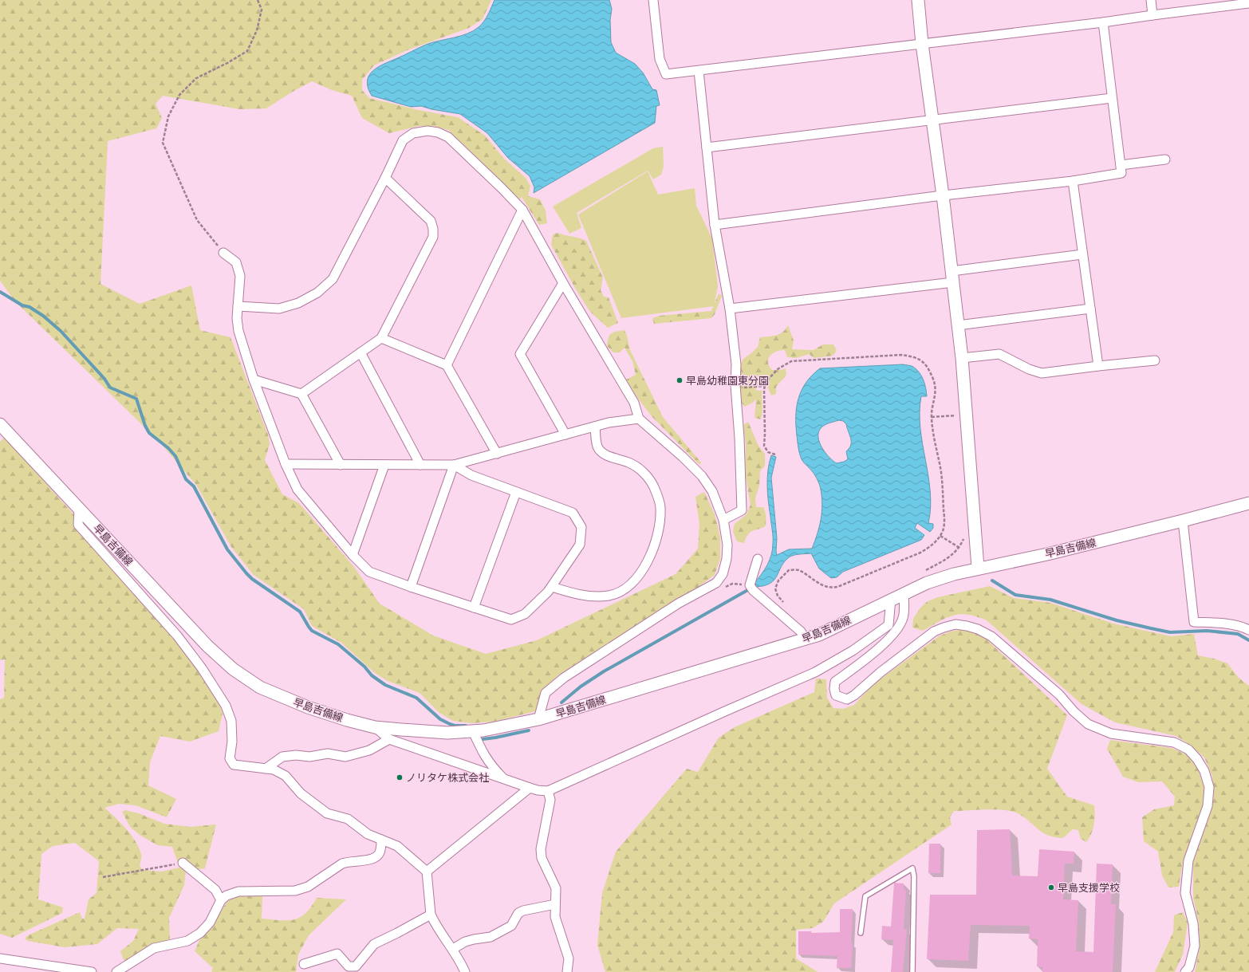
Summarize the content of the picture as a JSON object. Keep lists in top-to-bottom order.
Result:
{
  "streets": {
    "main road": ["早島吉備線"]
  },
  "places": ["早島幼稚園東分園", "ノリタケ株式会社", "早島支援学校"]
}
